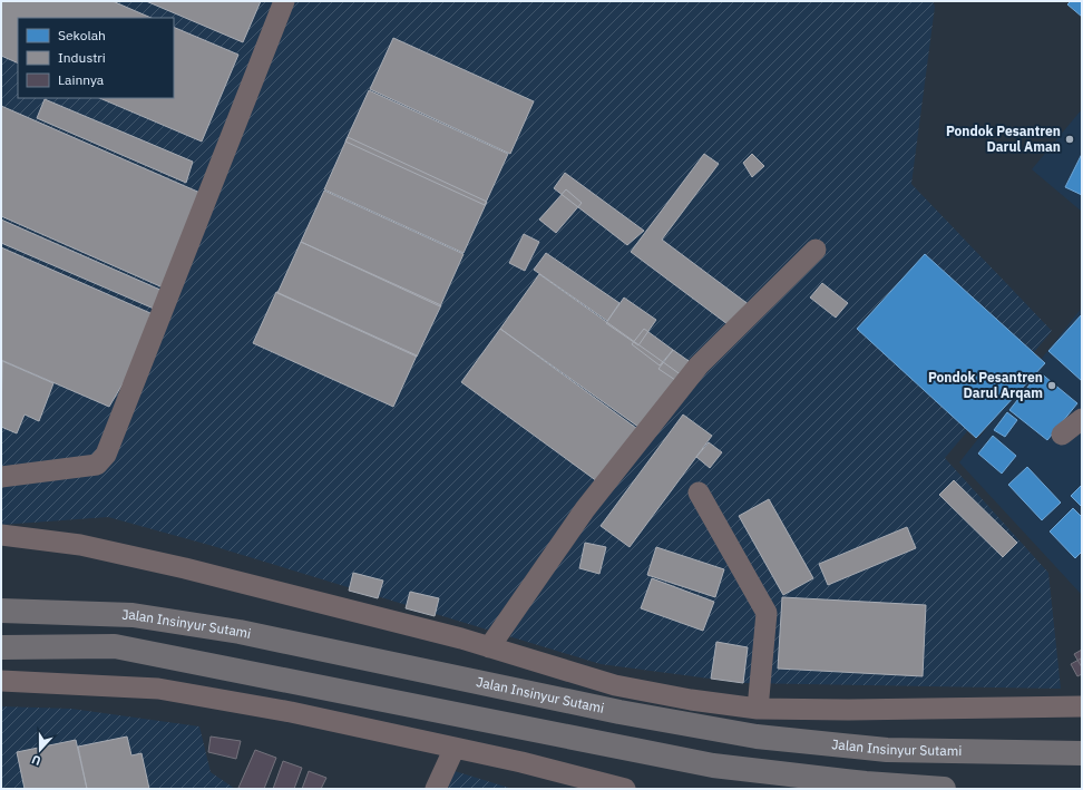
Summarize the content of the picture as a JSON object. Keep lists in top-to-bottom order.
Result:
{
  "streets": {
    "highway": ["Jalan Insinyur Sutami"]
  },
  "places": ["Pondok Pesantren Darul Aman", "Pondok Pesantren Darul Arqam"],
  "legend": ["Sekolah", "Industri", "Lainnya"],
  "north": "bottom"
}
